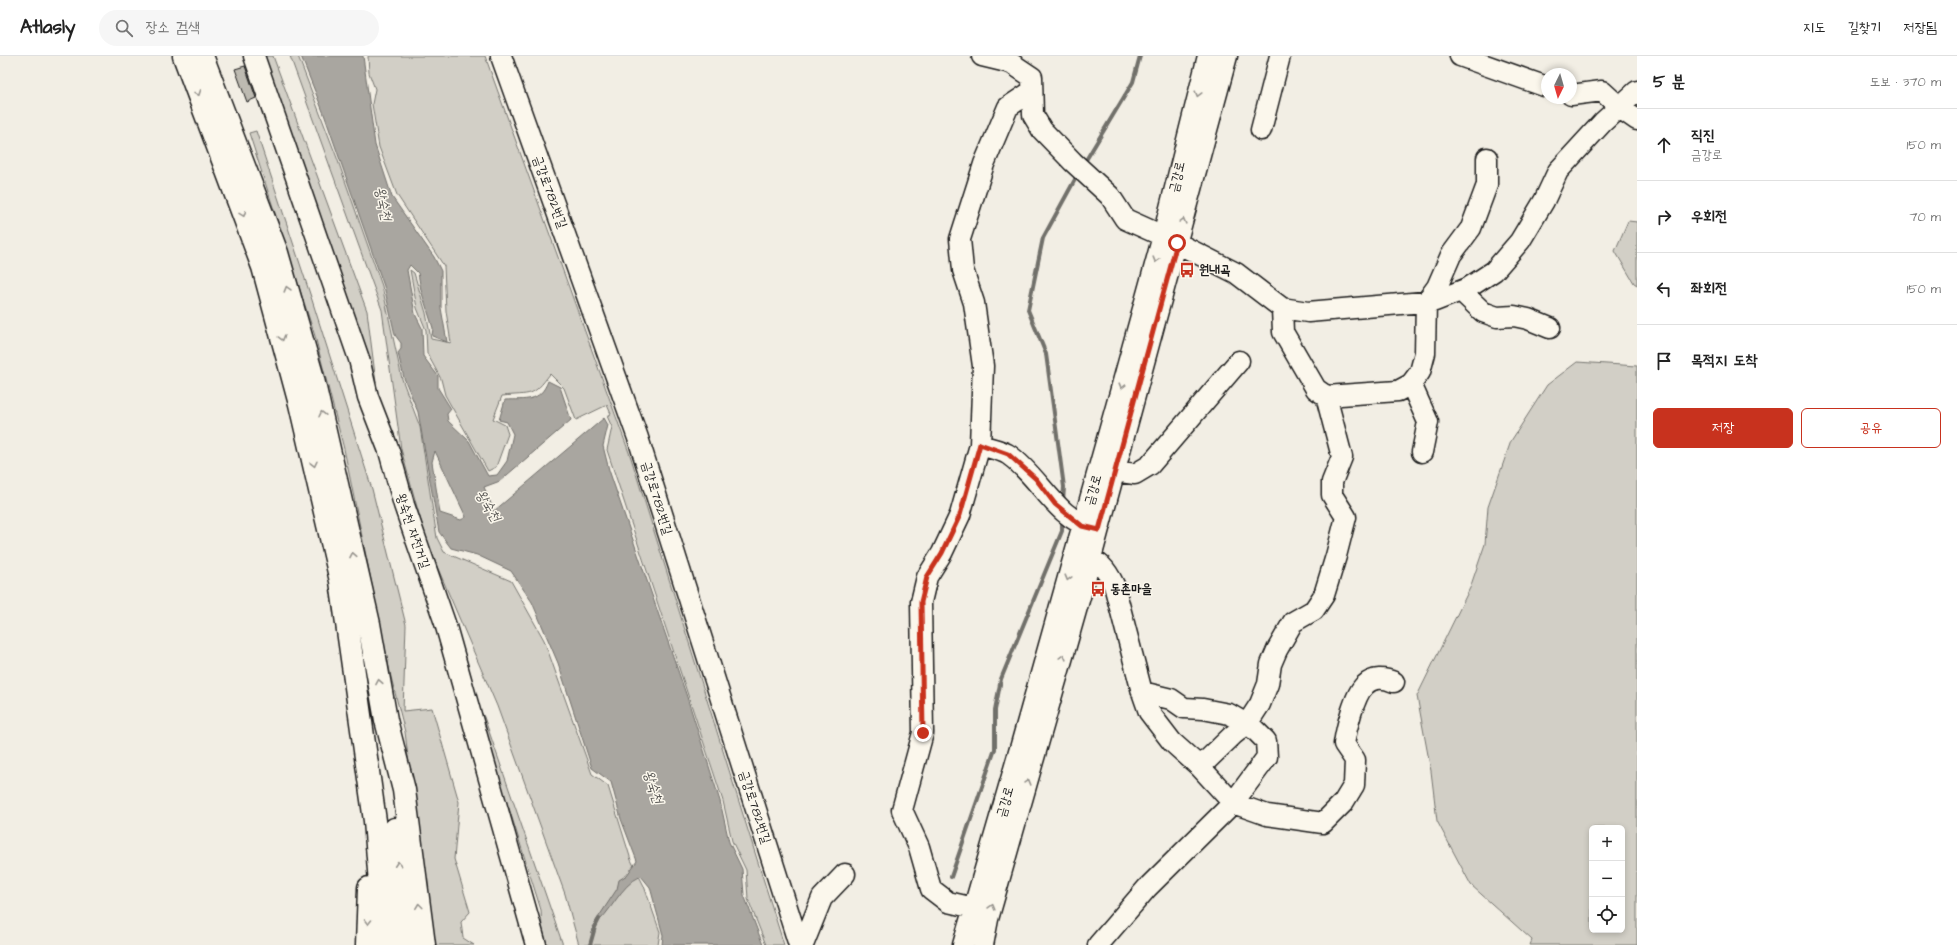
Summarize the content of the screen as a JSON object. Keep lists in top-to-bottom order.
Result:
{
  "streets": {
    "street": ["금강로", "금강로782번길", "왕숙천 자전거길"]
  },
  "water": ["왕숙천"],
  "places": {
    "bus stop": ["원내곡", "동촌마을"]
  },
  "north": "bottom",
  "page": {
    "header": "Atlasly",
    "search": "장소 검색",
    "nav": ["지도", "길찾기", "저장됨"],
    "heading": ["5 분", "도보 · 370 m"],
    "list": [
      ["직진", "금강로", "150 m"],
      ["우회전", "70 m"],
      ["좌회전", "150 m"],
      "목적지 도착"
    ],
    "buttons": ["저장", "공유"],
    "map_buttons": ["+", "−"]
  }
}
